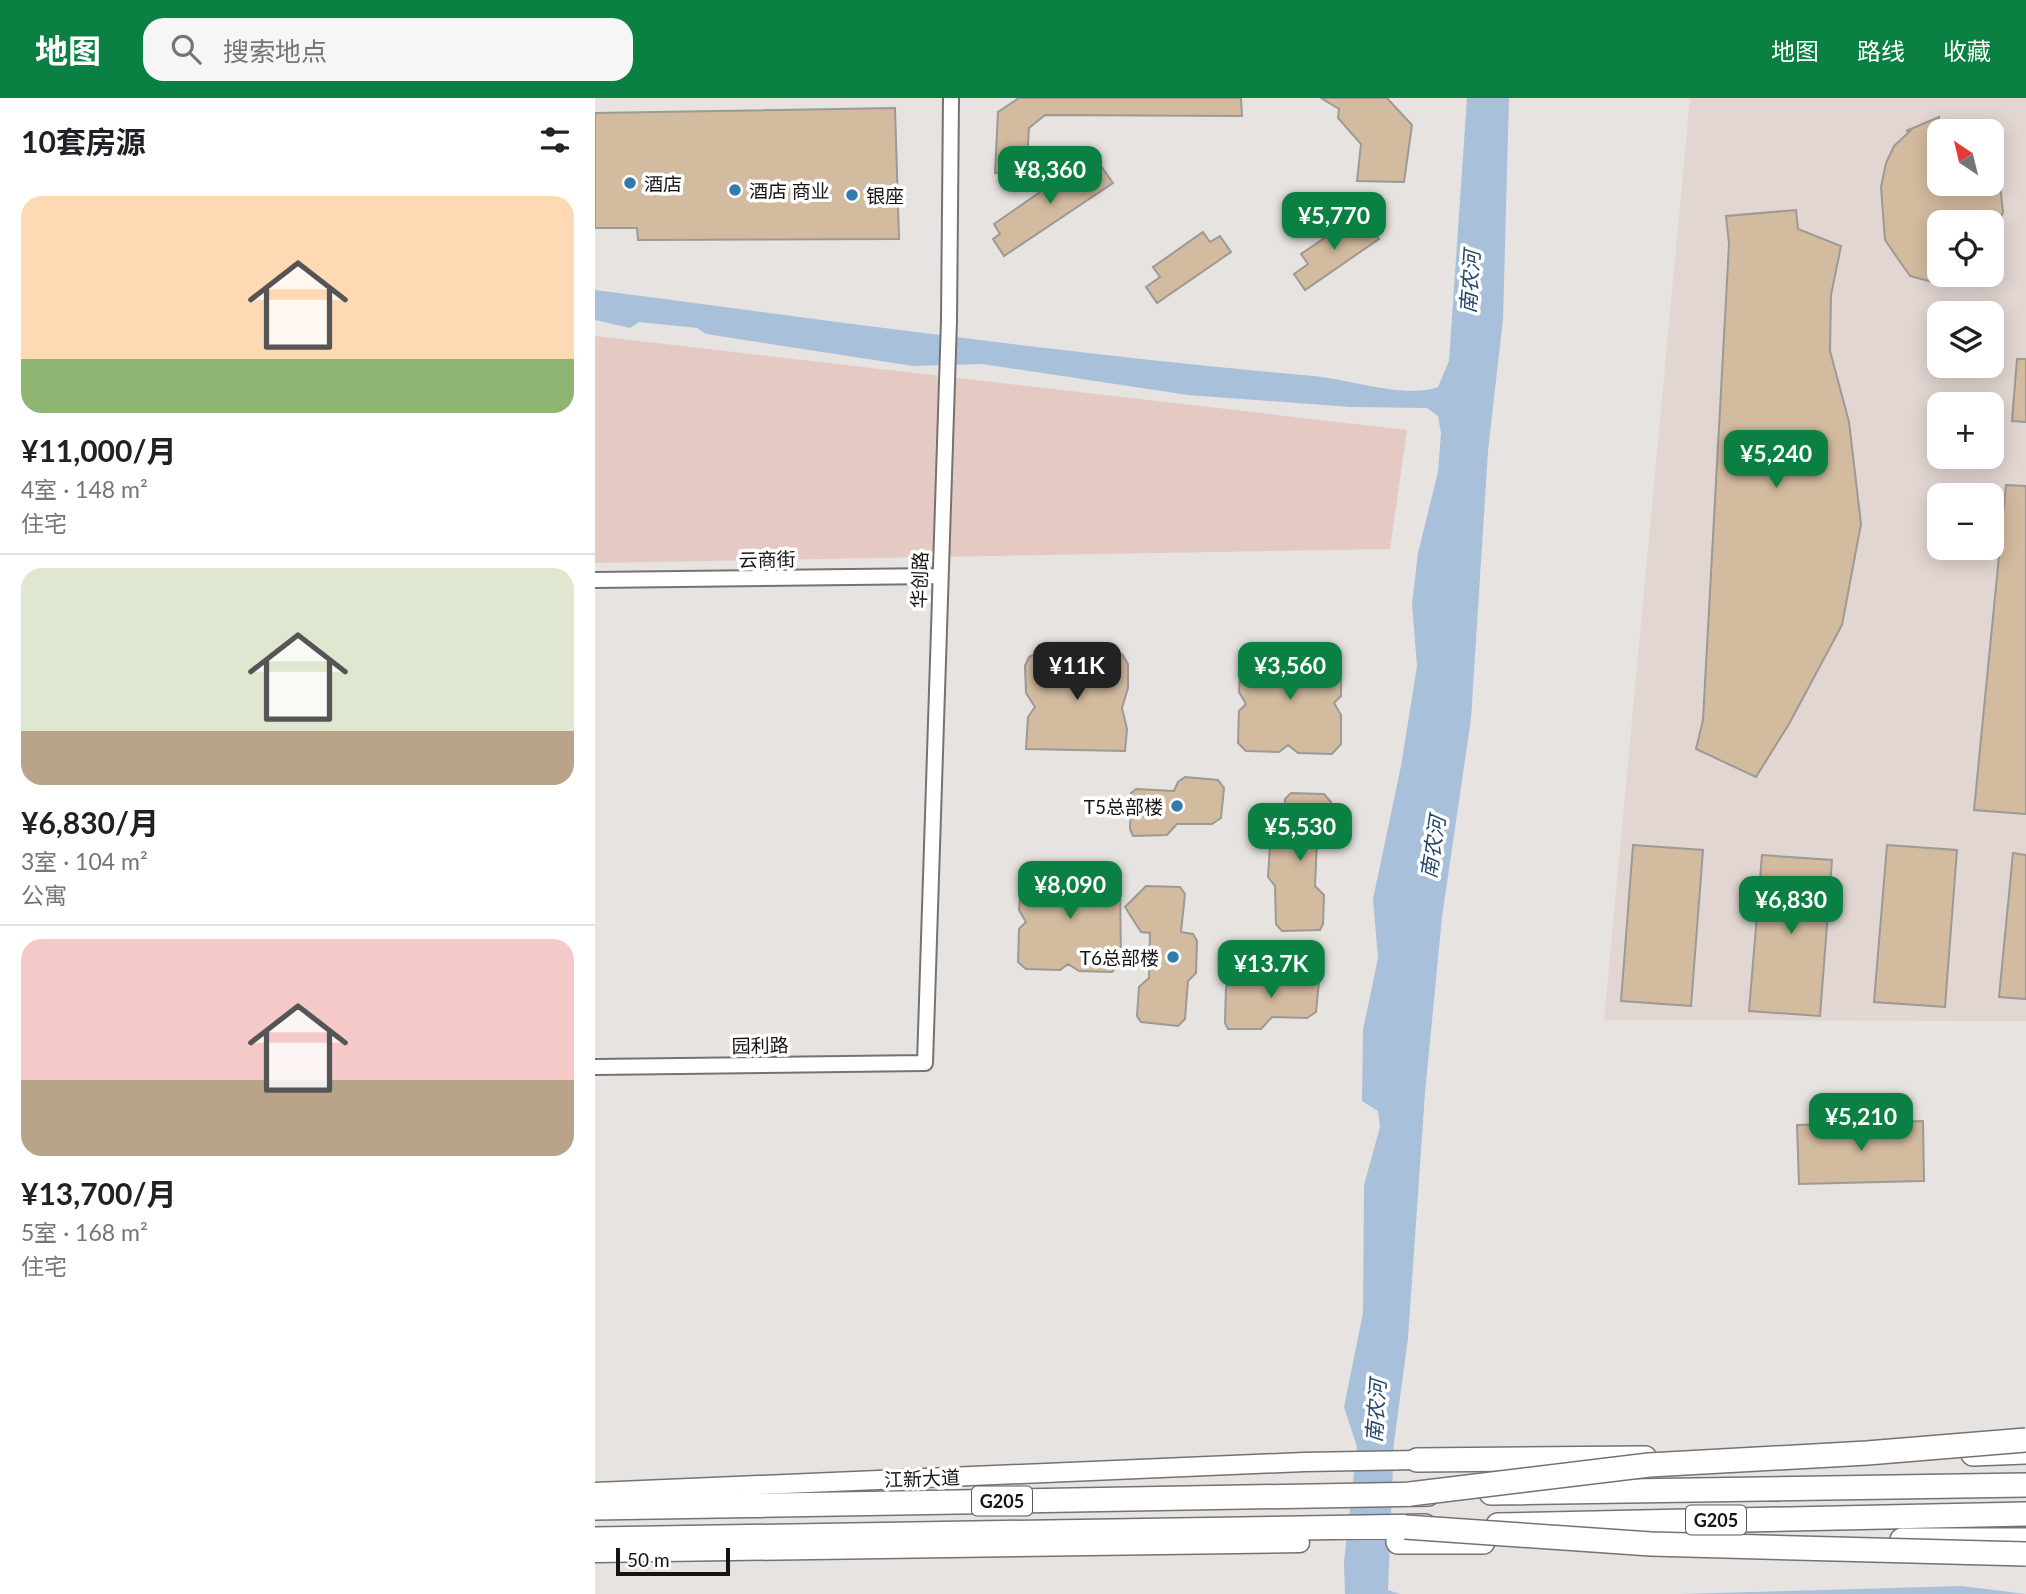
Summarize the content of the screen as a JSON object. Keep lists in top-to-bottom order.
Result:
{
  "streets": {
    "highway": ["江新大道", "G205"],
    "street": ["云商街", "华创路", "园利路"]
  },
  "crossings": [
    ["云商街", "华创路"],
    ["华创路", "园利路"],
    ["江新大道", "G205"]
  ],
  "water": ["南农河"],
  "places": [
    "酒店",
    "酒店 商业",
    "银座",
    "T5总部楼",
    "T6总部楼"
  ],
  "scale_bar": "50 m",
  "north": "top left",
  "page": {
    "header": "地图",
    "search": "搜索地点",
    "nav": ["地图", "路线", "收藏"],
    "heading": "10套房源",
    "map_buttons": ["+", "−"],
    "price": [
      "¥8,360",
      "¥5,770",
      "¥5,240",
      "¥11K",
      "¥3,560",
      "¥5,530",
      "¥8,090",
      "¥6,830",
      "¥13.7K",
      "¥5,210"
    ],
    "list": [
      {
        "name": "¥11,000/月",
        "note": "4室 · 148 m² · 住宅"
      },
      {
        "name": "¥6,830/月",
        "note": "3室 · 104 m² · 公寓"
      },
      {
        "name": "¥13,700/月",
        "note": "5室 · 168 m² · 住宅"
      }
    ],
    "scale": "50 m"
  }
}
